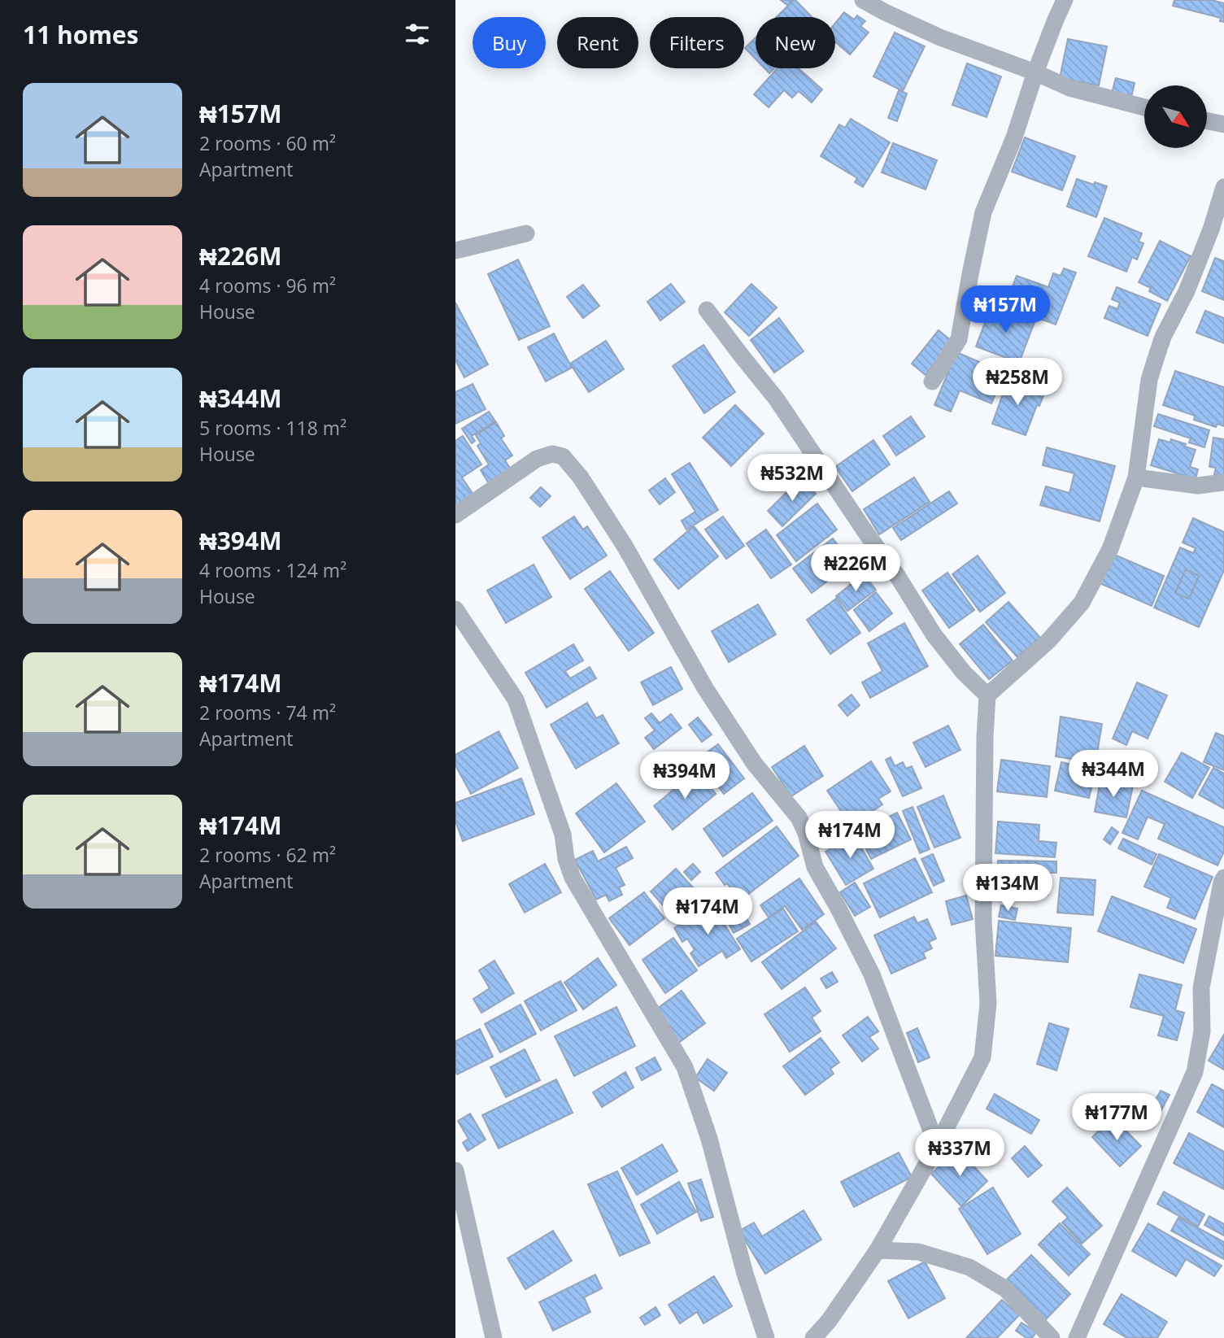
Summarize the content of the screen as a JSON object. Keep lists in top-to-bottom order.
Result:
{
  "north": "bottom right",
  "page": {
    "heading": "11 homes",
    "chip": [
      "Buy",
      "Rent",
      "Filters",
      "New"
    ],
    "list": [
      {
        "name": "₦157M",
        "note": "2 rooms · 60 m² · Apartment"
      },
      {
        "name": "₦226M",
        "note": "4 rooms · 96 m² · House"
      },
      {
        "name": "₦344M",
        "note": "5 rooms · 118 m² · House"
      },
      {
        "name": "₦394M",
        "note": "4 rooms · 124 m² · House"
      },
      {
        "name": "₦174M",
        "note": "2 rooms · 74 m² · Apartment"
      },
      {
        "name": "₦174M",
        "note": "2 rooms · 62 m² · Apartment"
      }
    ],
    "price": [
      "₦157M",
      "₦258M",
      "₦532M",
      "₦226M",
      "₦344M",
      "₦394M",
      "₦174M",
      "₦134M",
      "₦174M",
      "₦177M",
      "₦337M"
    ]
  }
}
